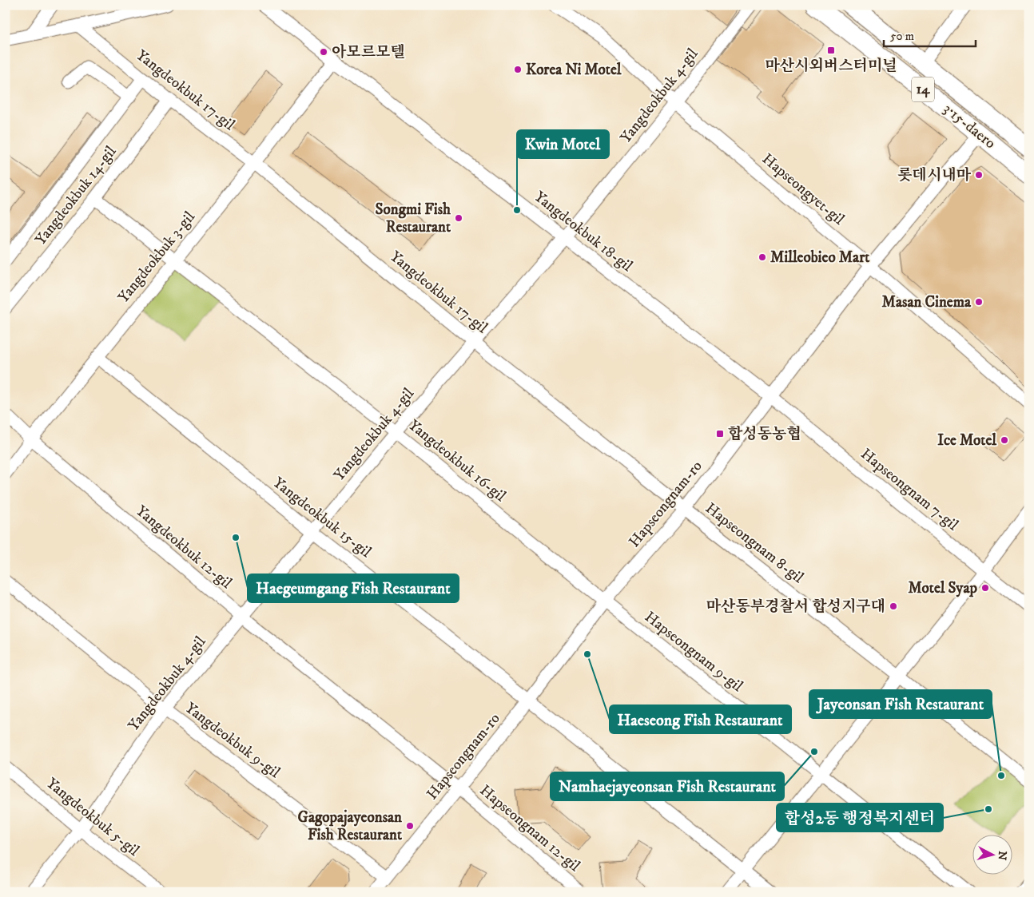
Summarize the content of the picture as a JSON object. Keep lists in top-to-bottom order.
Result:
{
  "streets": {
    "main road": ["14", "3·15-daero"],
    "street": [
      "Yangdeokbuk 17-gil",
      "Yangdeokbuk 4-gil",
      "Hapseongyet-gil",
      "Yangdeokbuk 14-gil",
      "Yangdeokbuk 18-gil",
      "Yangdeokbuk 3-gil",
      "Yangdeokbuk 16-gil",
      "Hapseongnam 7-gil",
      "Hapseongnam-ro",
      "Yangdeokbuk 15-gil",
      "Hapseongnam 8-gil",
      "Yangdeokbuk 12-gil",
      "Hapseongnam 9-gil",
      "Yangdeokbuk 9-gil",
      "Yangdeokbuk 5-gil",
      "Hapseongnam 12-gil"
    ]
  },
  "crossings": [
    ["Yangdeokbuk 17-gil", "Yangdeokbuk 4-gil"],
    ["Yangdeokbuk 17-gil", "Yangdeokbuk 14-gil"],
    ["Yangdeokbuk 17-gil", "Yangdeokbuk 3-gil"],
    ["Yangdeokbuk 17-gil", "Hapseongnam-ro"],
    ["Yangdeokbuk 17-gil", "Hapseongnam 8-gil"],
    ["Yangdeokbuk 4-gil", "Hapseongyet-gil"],
    ["Yangdeokbuk 4-gil", "Yangdeokbuk 18-gil"],
    ["Yangdeokbuk 4-gil", "Yangdeokbuk 16-gil"],
    ["Yangdeokbuk 4-gil", "Yangdeokbuk 15-gil"],
    ["Yangdeokbuk 4-gil", "Yangdeokbuk 12-gil"],
    ["Yangdeokbuk 4-gil", "Yangdeokbuk 9-gil"],
    ["Yangdeokbuk 4-gil", "Yangdeokbuk 5-gil"],
    ["3·15-daero", "Hapseongnam-ro"],
    ["Hapseongyet-gil", "Hapseongnam-ro"],
    ["Yangdeokbuk 14-gil", "Yangdeokbuk 16-gil"],
    ["Yangdeokbuk 18-gil", "Yangdeokbuk 3-gil"],
    ["Yangdeokbuk 18-gil", "Hapseongnam 7-gil"],
    ["Yangdeokbuk 18-gil", "Hapseongnam-ro"],
    ["Yangdeokbuk 3-gil", "Yangdeokbuk 16-gil"],
    ["Yangdeokbuk 3-gil", "Yangdeokbuk 15-gil"],
    ["Yangdeokbuk 3-gil", "Yangdeokbuk 12-gil"],
    ["Yangdeokbuk 16-gil", "Hapseongnam-ro"],
    ["Yangdeokbuk 16-gil", "Hapseongnam 9-gil"],
    ["Hapseongnam 7-gil", "Hapseongnam-ro"],
    ["Hapseongnam-ro", "Yangdeokbuk 15-gil"],
    ["Hapseongnam-ro", "Hapseongnam 8-gil"],
    ["Hapseongnam-ro", "Yangdeokbuk 12-gil"],
    ["Hapseongnam-ro", "Hapseongnam 9-gil"],
    ["Hapseongnam-ro", "Yangdeokbuk 9-gil"],
    ["Hapseongnam-ro", "Hapseongnam 12-gil"],
    ["Yangdeokbuk 12-gil", "Hapseongnam 12-gil"]
  ],
  "places": {
    "transit": ["마산시외버스터미널", "합성동농협"],
    "other": [
      "아모르모텔",
      "Korea Ni Motel",
      "롯데시내마",
      "Kwin Motel",
      "Songmi Fish Restaurant",
      "Milleobieo Mart",
      "Masan Cinema",
      "Ice Motel",
      "Haegeumgang Fish Restaurant",
      "Motel Syap",
      "마산동부경찰서 합성지구대",
      "Haeseong Fish Restaurant",
      "Namhaejayeonsan Fish Restaurant",
      "Jayeonsan Fish Restaurant",
      "합성2동 행정복지센터",
      "Gagopajayeonsan Fish Restaurant"
    ]
  },
  "scale_bar": "50 m",
  "north": "right"
}
